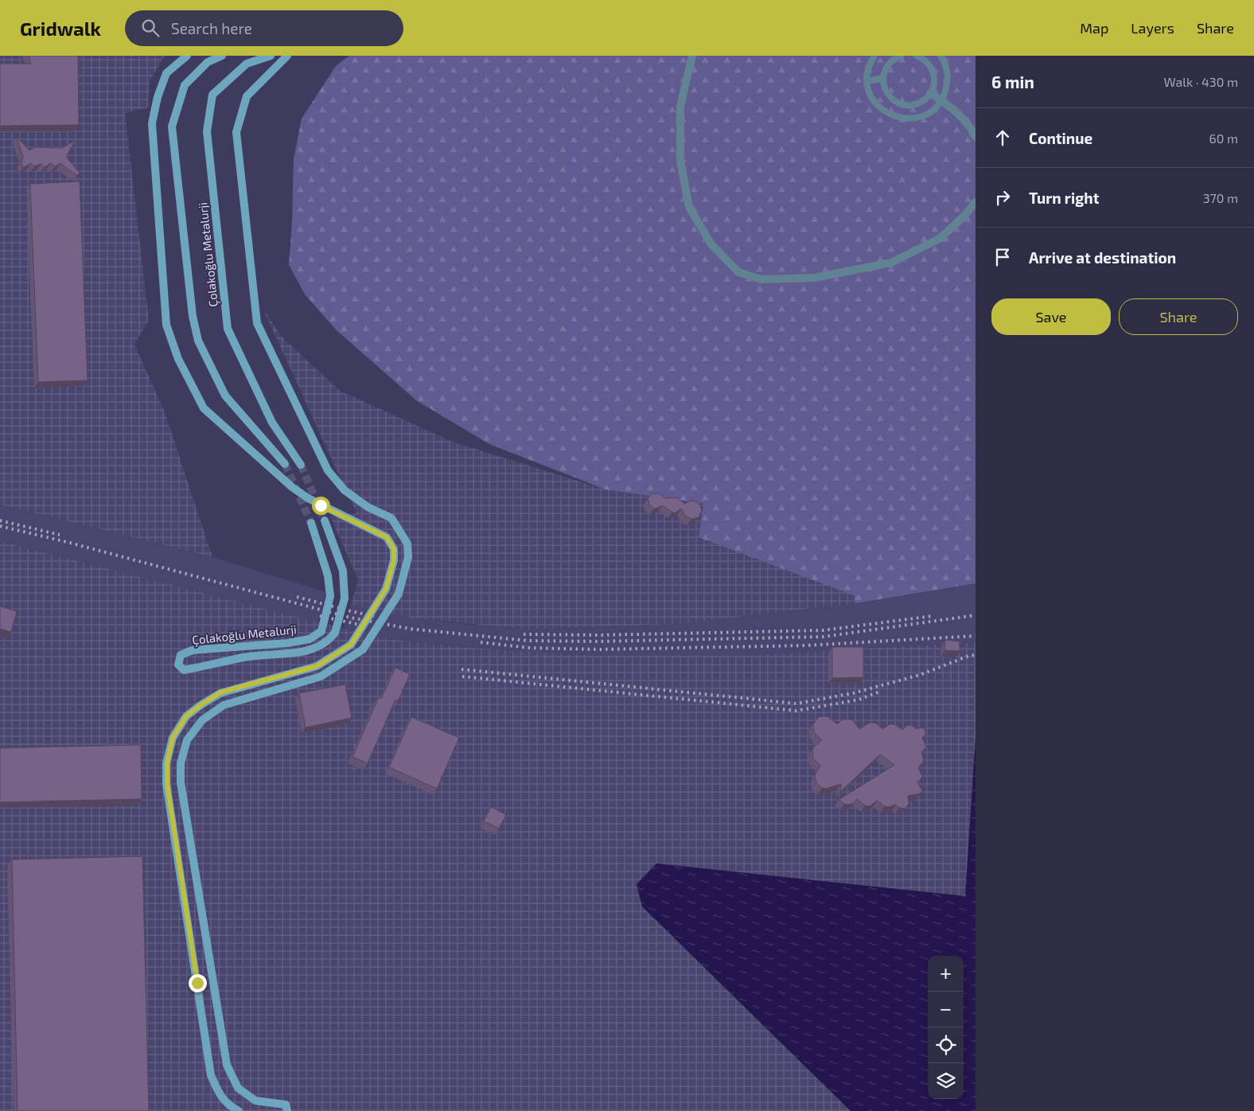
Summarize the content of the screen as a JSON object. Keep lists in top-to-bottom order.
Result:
{
  "streets": {
    "main road": ["Çolakoğlu Metalurji"]
  },
  "page": {
    "header": "Gridwalk",
    "search": "Search here",
    "nav": ["Map", "Layers", "Share"],
    "heading": ["6 min", "Walk · 430 m"],
    "list": [
      ["Continue", "60 m"],
      ["Turn right", "370 m"],
      "Arrive at destination"
    ],
    "buttons": ["Save", "Share"],
    "map_buttons": ["+", "−"]
  }
}
